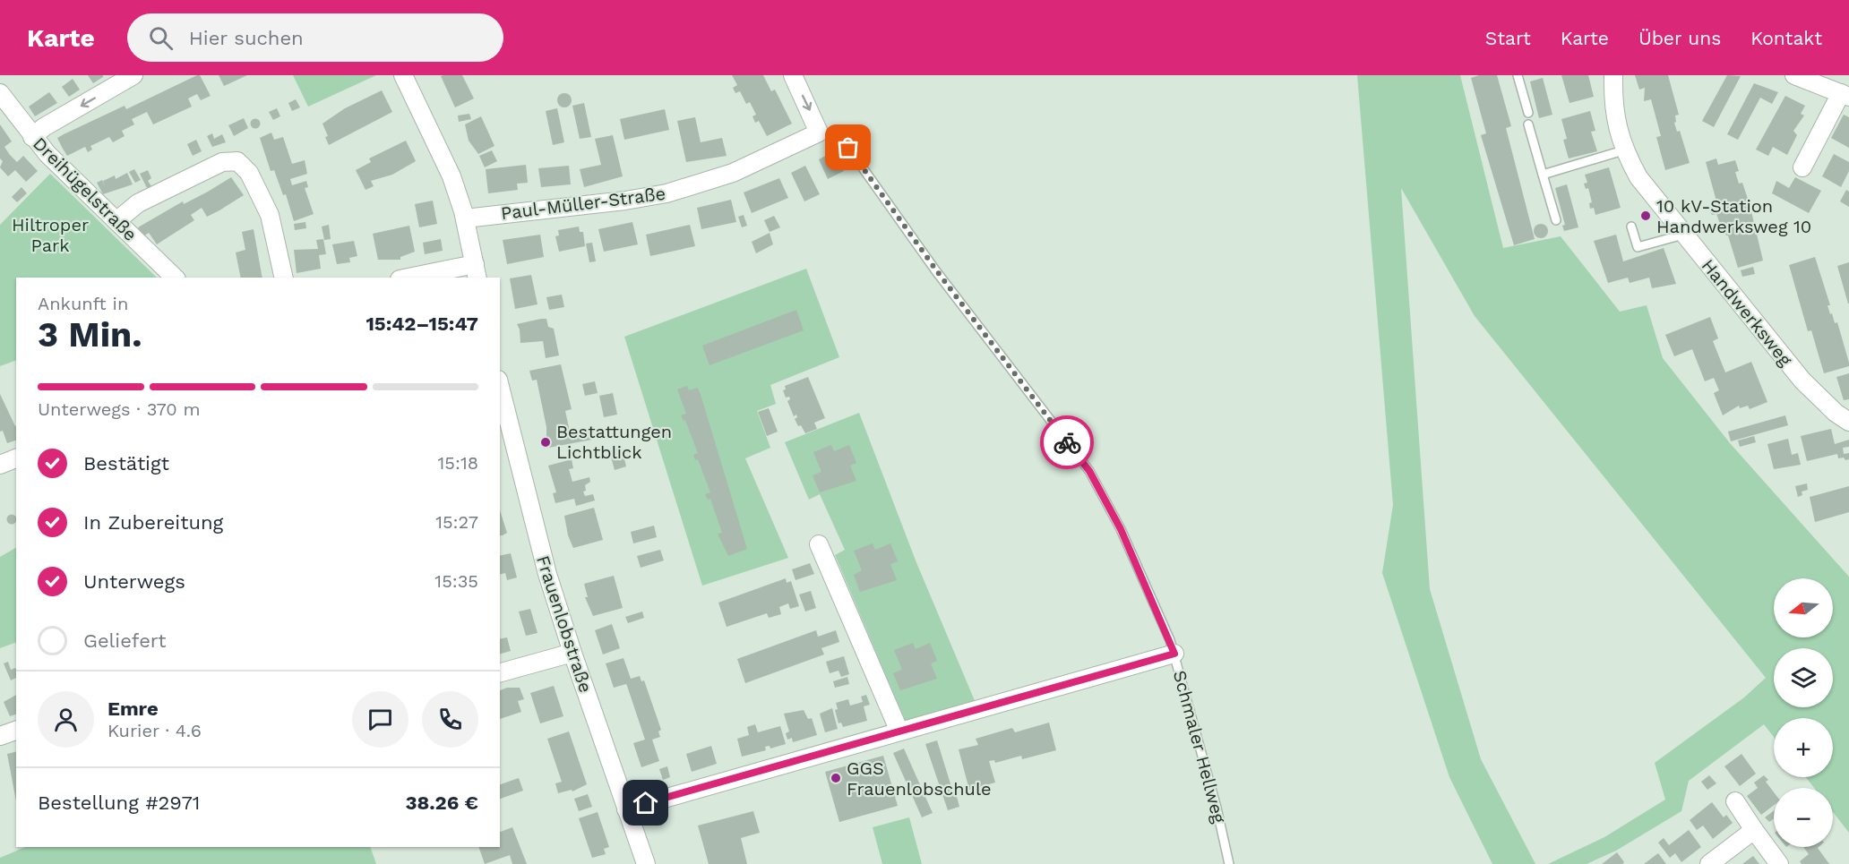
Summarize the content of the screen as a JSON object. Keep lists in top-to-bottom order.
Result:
{
  "streets": {
    "street": [
      "Dreihügelstraße",
      "Paul-Müller-Straße",
      "Handwerksweg",
      "Frauenlobstraße"
    ],
    "lane": ["Schmaler Hellweg"]
  },
  "crossings": [
    ["Paul-Müller-Straße", "Schmaler Hellweg"]
  ],
  "parks": ["Hiltroper Park"],
  "places": ["10 kV-Station Handwerksweg 10", "Bestattungen Lichtblick", "GGS Frauenlobschule"],
  "north": "left",
  "page": {
    "header": "Karte",
    "search": "Hier suchen",
    "nav": [
      "Start",
      "Karte",
      "Über uns",
      "Kontakt"
    ],
    "heading": ["3 Min.", "Ankunft in", "15:42–15:47"],
    "panel": [
      "Emre",
      "Kurier · 4.6",
      "Bestellung #2971",
      "38.26 €"
    ],
    "bar": "Unterwegs · 370 m",
    "list": [
      ["Bestätigt", "15:18"],
      ["In Zubereitung", "15:27"],
      ["Unterwegs", "15:35"],
      "Geliefert"
    ],
    "map_buttons": ["+", "−"]
  }
}
